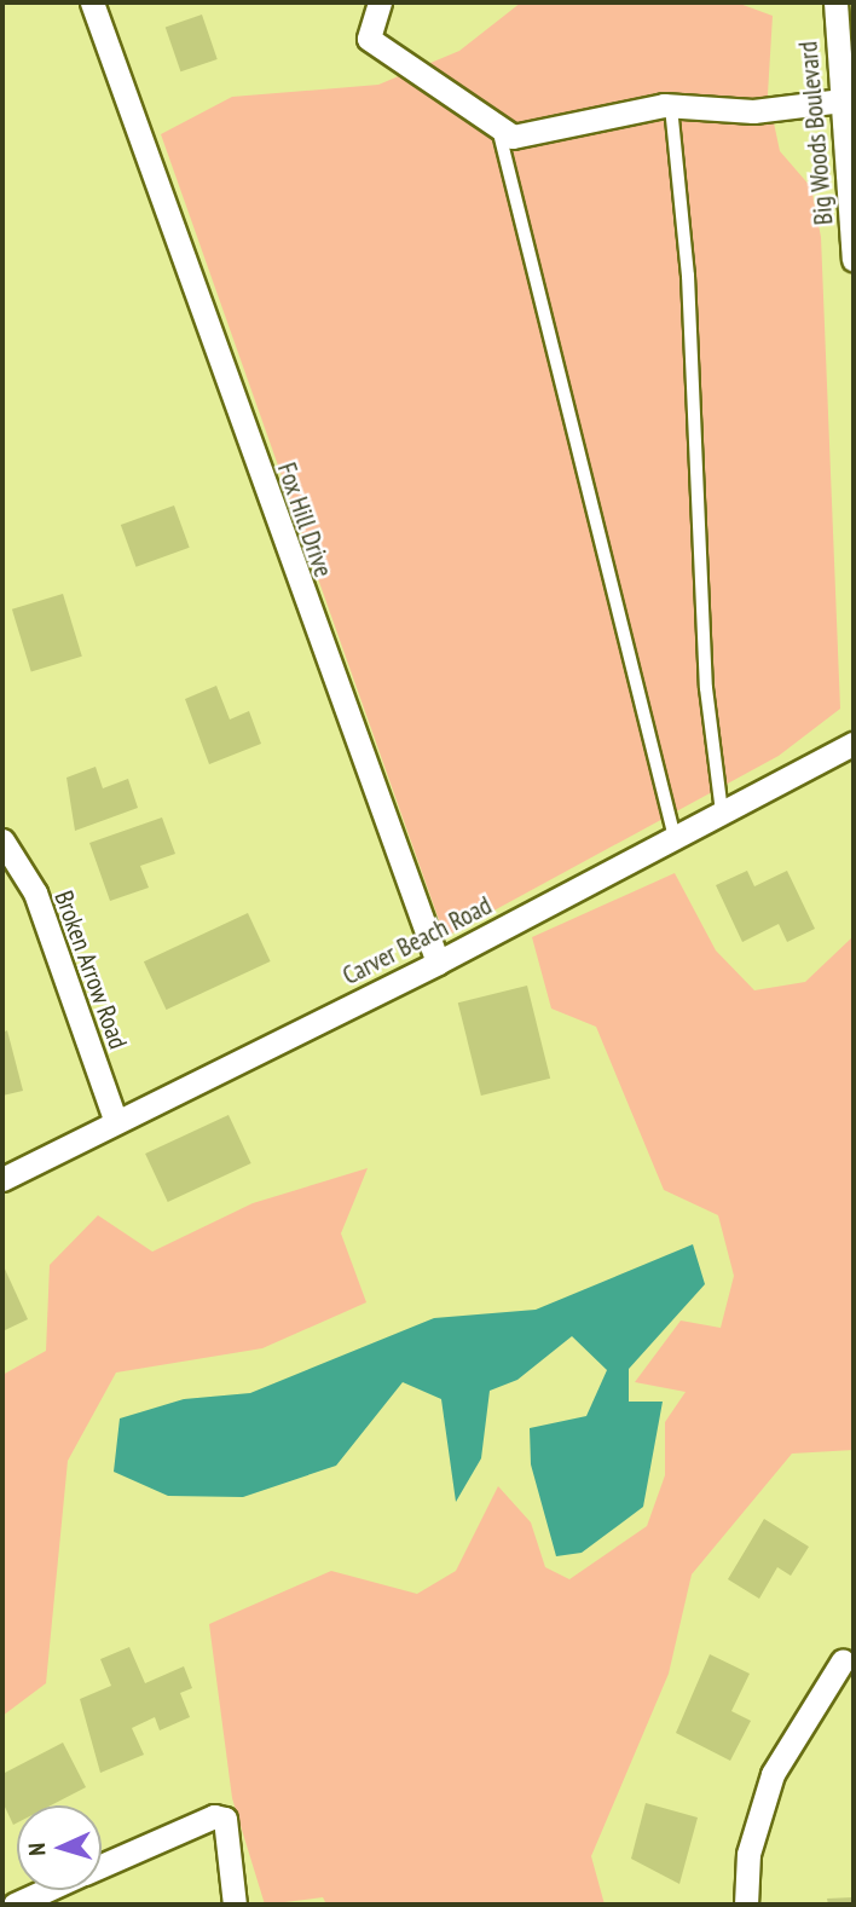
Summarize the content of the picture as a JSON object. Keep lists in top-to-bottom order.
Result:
{
  "streets": {
    "street": [
      "Big Woods Boulevard",
      "Fox Hill Drive",
      "Carver Beach Road",
      "Broken Arrow Road"
    ]
  },
  "crossings": [
    ["Fox Hill Drive", "Carver Beach Road"],
    ["Carver Beach Road", "Broken Arrow Road"]
  ],
  "north": "left"
}
